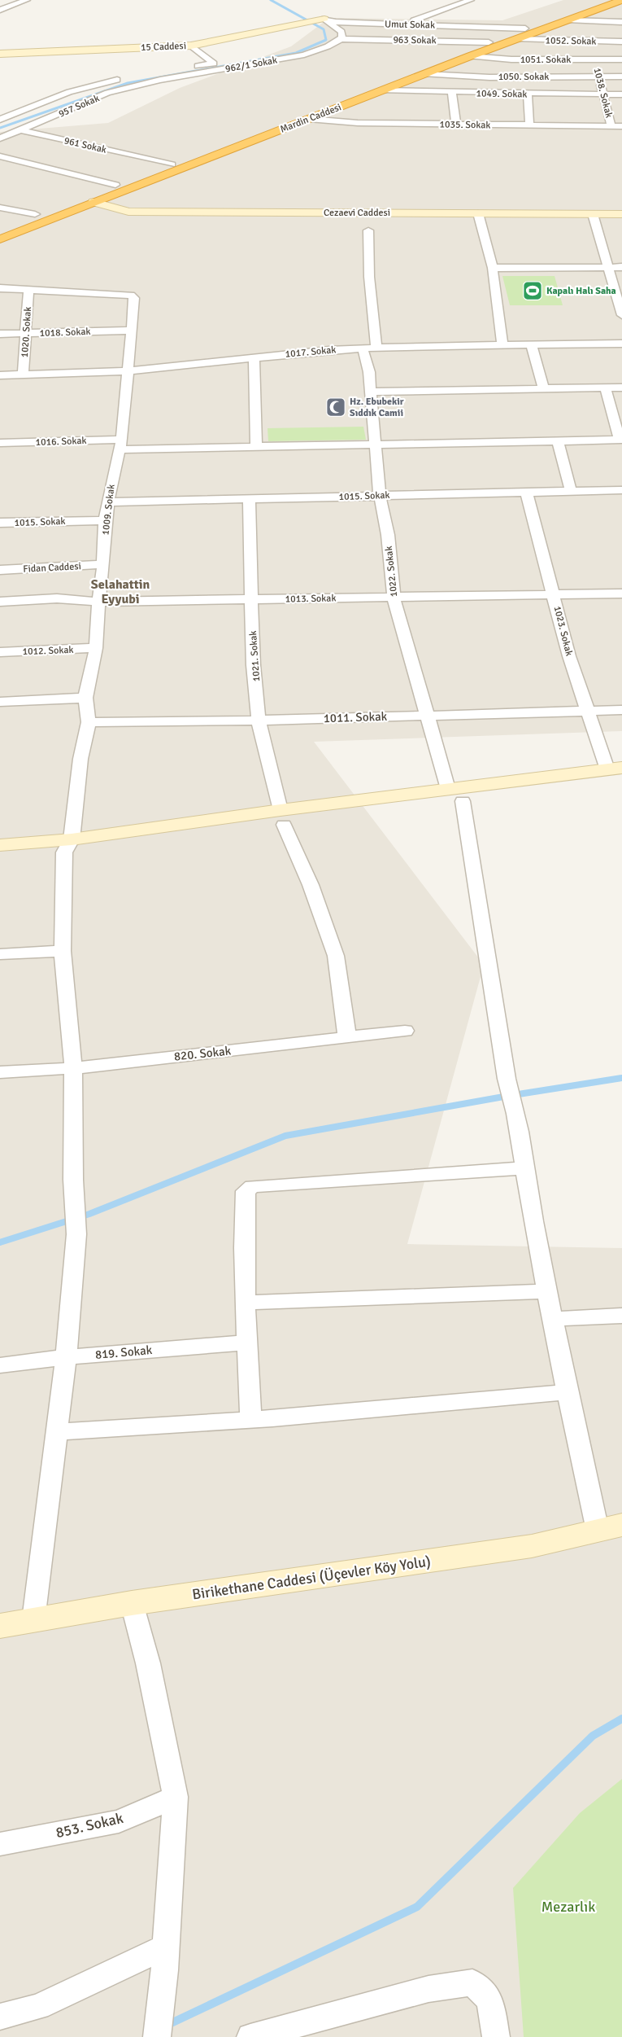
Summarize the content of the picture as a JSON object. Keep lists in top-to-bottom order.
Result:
{
  "streets": {
    "highway": ["Mardin Caddesi"],
    "street": [
      "Umut Sokak",
      "963 Sokak",
      "1052. Sokak",
      "15 Caddesi",
      "1051. Sokak",
      "962/1 Sokak",
      "1050. Sokak",
      "1038. Sokak",
      "1049. Sokak",
      "957 Sokak",
      "1035. Sokak",
      "961 Sokak",
      "Cezaevi Caddesi",
      "1020. Sokak",
      "1018. Sokak",
      "1017. Sokak",
      "1016. Sokak",
      "1015. Sokak",
      "1009. Sokak",
      "Fidan Caddesi",
      "1022. Sokak",
      "1013. Sokak",
      "1023. Sokak",
      "1012. Sokak",
      "1021. Sokak",
      "1011. Sokak",
      "820. Sokak",
      "819. Sokak",
      "Birikethane Caddesi (Üçevler Köy Yolu)",
      "853. Sokak"
    ]
  },
  "crossings": [
    ["Umut Sokak", "15 Caddesi"],
    ["Umut Sokak", "Mardin Caddesi"],
    ["963 Sokak", "962/1 Sokak"],
    ["963 Sokak", "Mardin Caddesi"],
    ["1052. Sokak", "Mardin Caddesi"],
    ["1051. Sokak", "1038. Sokak"],
    ["1051. Sokak", "Mardin Caddesi"],
    ["962/1 Sokak", "957 Sokak"],
    ["1050. Sokak", "1038. Sokak"],
    ["1050. Sokak", "Mardin Caddesi"],
    ["1038. Sokak", "1049. Sokak"],
    ["1038. Sokak", "1035. Sokak"],
    ["1049. Sokak", "Mardin Caddesi"],
    ["957 Sokak", "961 Sokak"],
    ["Mardin Caddesi", "1035. Sokak"],
    ["Mardin Caddesi", "961 Sokak"],
    ["Mardin Caddesi", "Cezaevi Caddesi"],
    ["1020. Sokak", "1018. Sokak"],
    ["1020. Sokak", "1017. Sokak"],
    ["1020. Sokak", "1009. Sokak"],
    ["1018. Sokak", "1009. Sokak"],
    ["1017. Sokak", "1009. Sokak"],
    ["1017. Sokak", "1022. Sokak"],
    ["1016. Sokak", "1009. Sokak"],
    ["1016. Sokak", "1022. Sokak"],
    ["1015. Sokak", "1009. Sokak"],
    ["1015. Sokak", "1022. Sokak"],
    ["1015. Sokak", "1023. Sokak"],
    ["1015. Sokak", "1021. Sokak"],
    ["1009. Sokak", "Fidan Caddesi"],
    ["1009. Sokak", "1013. Sokak"],
    ["1009. Sokak", "1012. Sokak"],
    ["1009. Sokak", "1011. Sokak"],
    ["1009. Sokak", "820. Sokak"],
    ["1009. Sokak", "819. Sokak"],
    ["1009. Sokak", "Birikethane Caddesi (Üçevler Köy Yolu)"],
    ["1022. Sokak", "1013. Sokak"],
    ["1022. Sokak", "1011. Sokak"],
    ["1022. Sokak", "Birikethane Caddesi (Üçevler Köy Yolu)"],
    ["1013. Sokak", "1023. Sokak"],
    ["1013. Sokak", "1021. Sokak"],
    ["1023. Sokak", "1011. Sokak"],
    ["1021. Sokak", "1011. Sokak"],
    ["1021. Sokak", "820. Sokak"]
  ],
  "districts": ["Selahattin Eyyubi"],
  "parks": ["Mezarlık"],
  "places": {
    "sports": ["Kapalı Halı Saha"],
    "mosque": ["Hz. Ebubekir Sıddık Camii"]
  }
}
